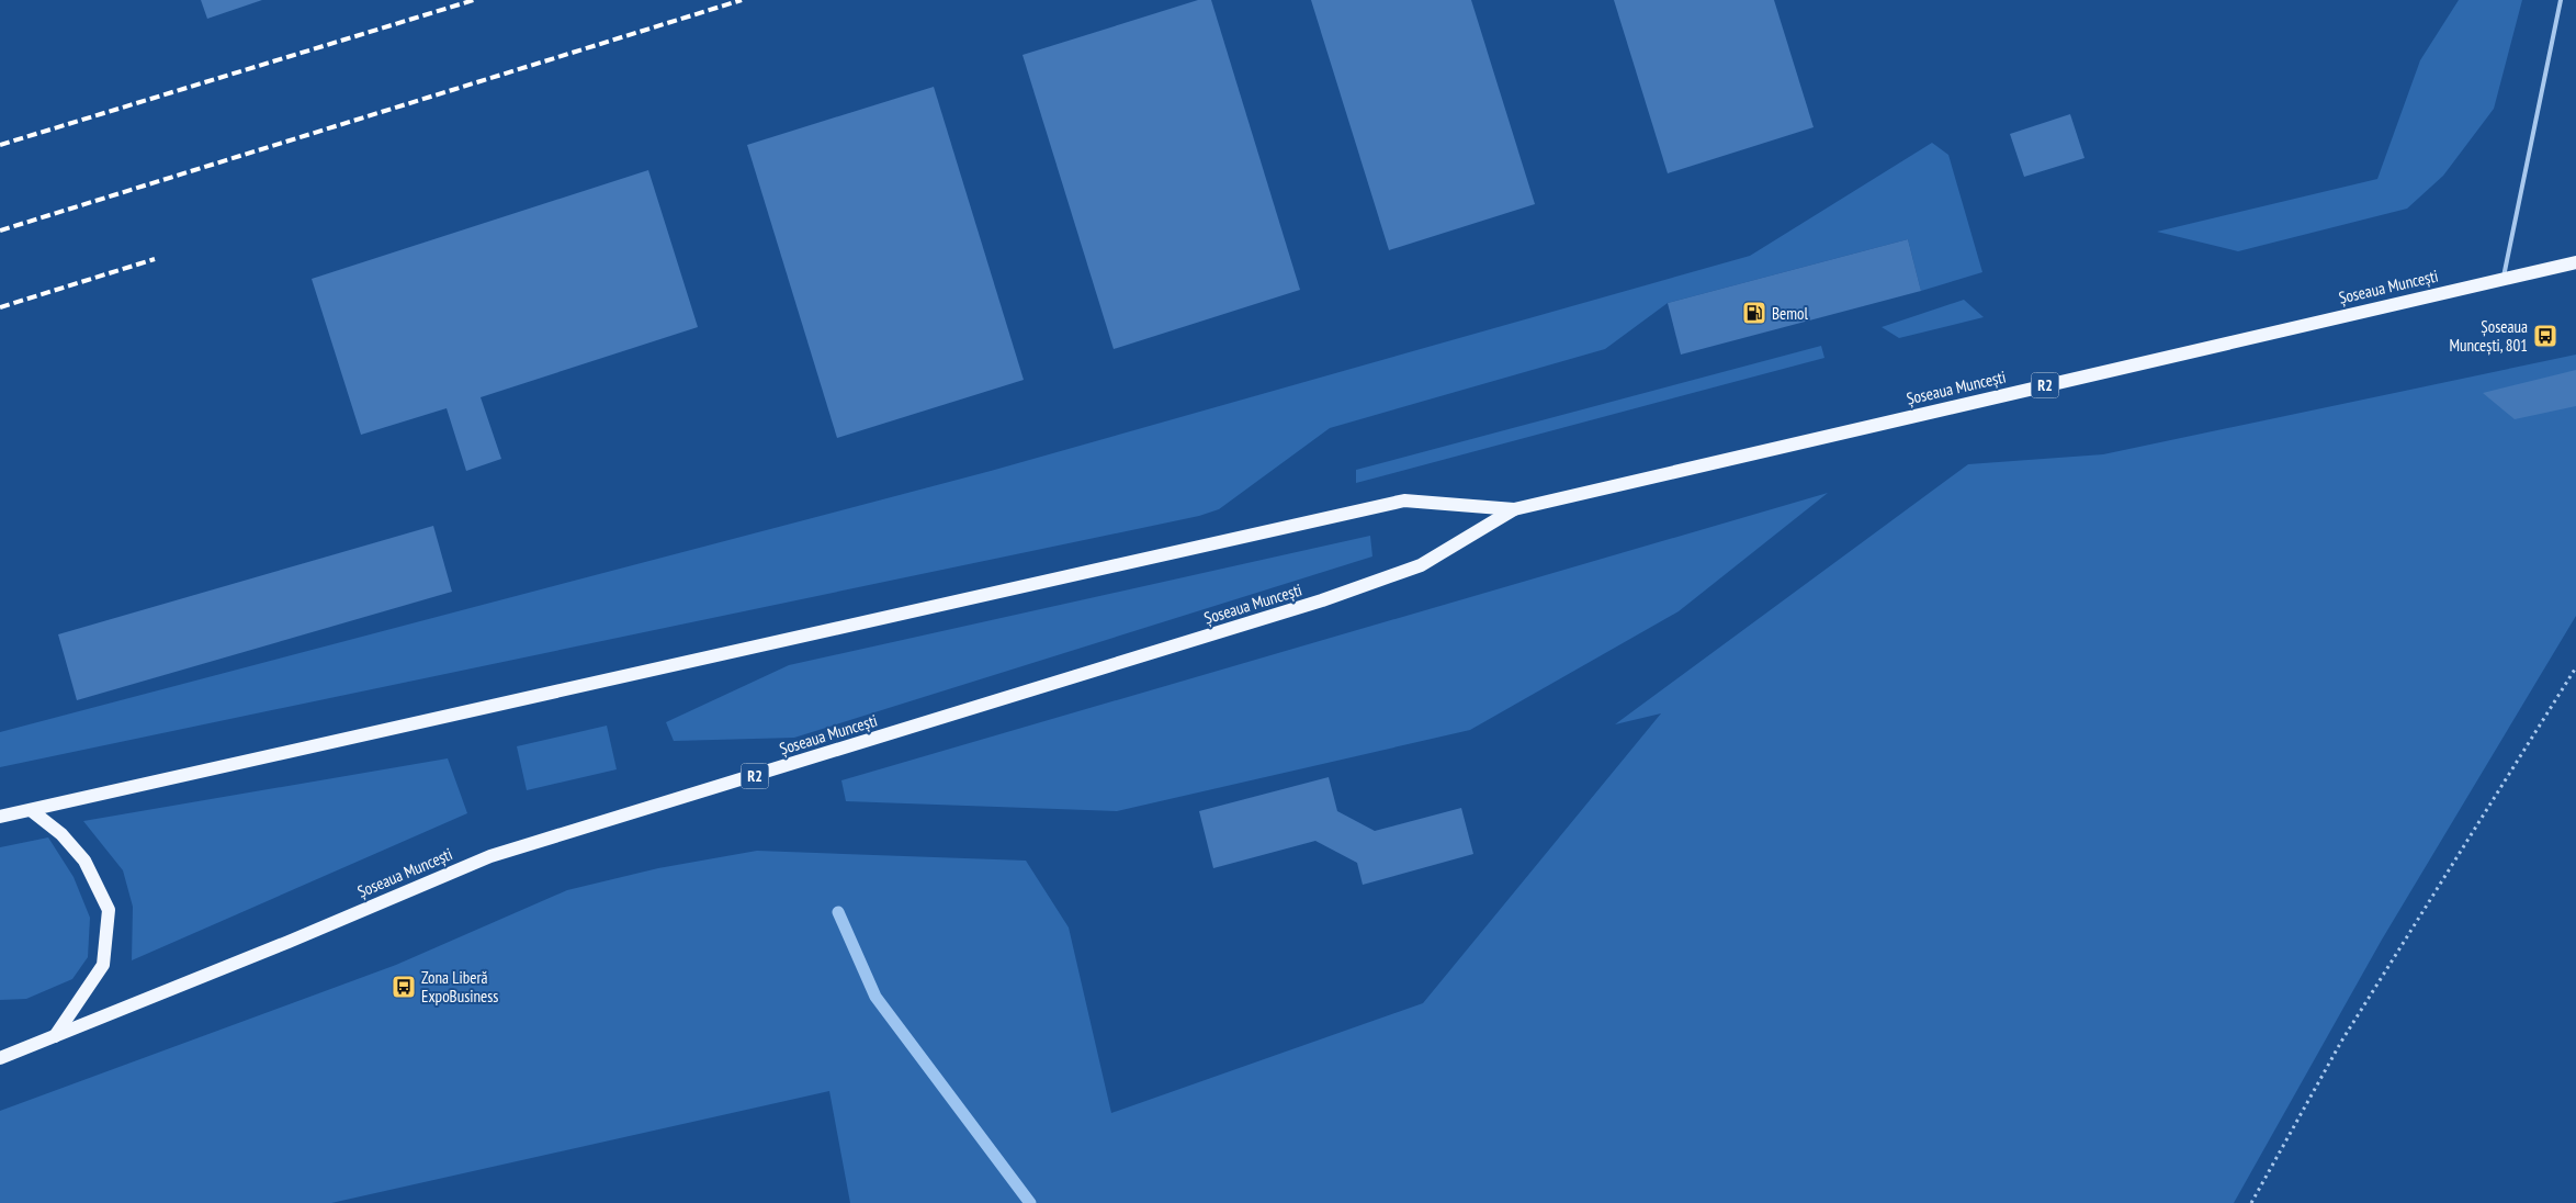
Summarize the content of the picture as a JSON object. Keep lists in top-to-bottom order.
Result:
{
  "streets": {
    "main road": ["Șoseaua Muncești", "R2"]
  },
  "places": {
    "fuel station": ["Bemol"],
    "bus stop": ["Șoseaua Muncești, 801", "Zona Liberă ExpoBusiness"]
  }
}
